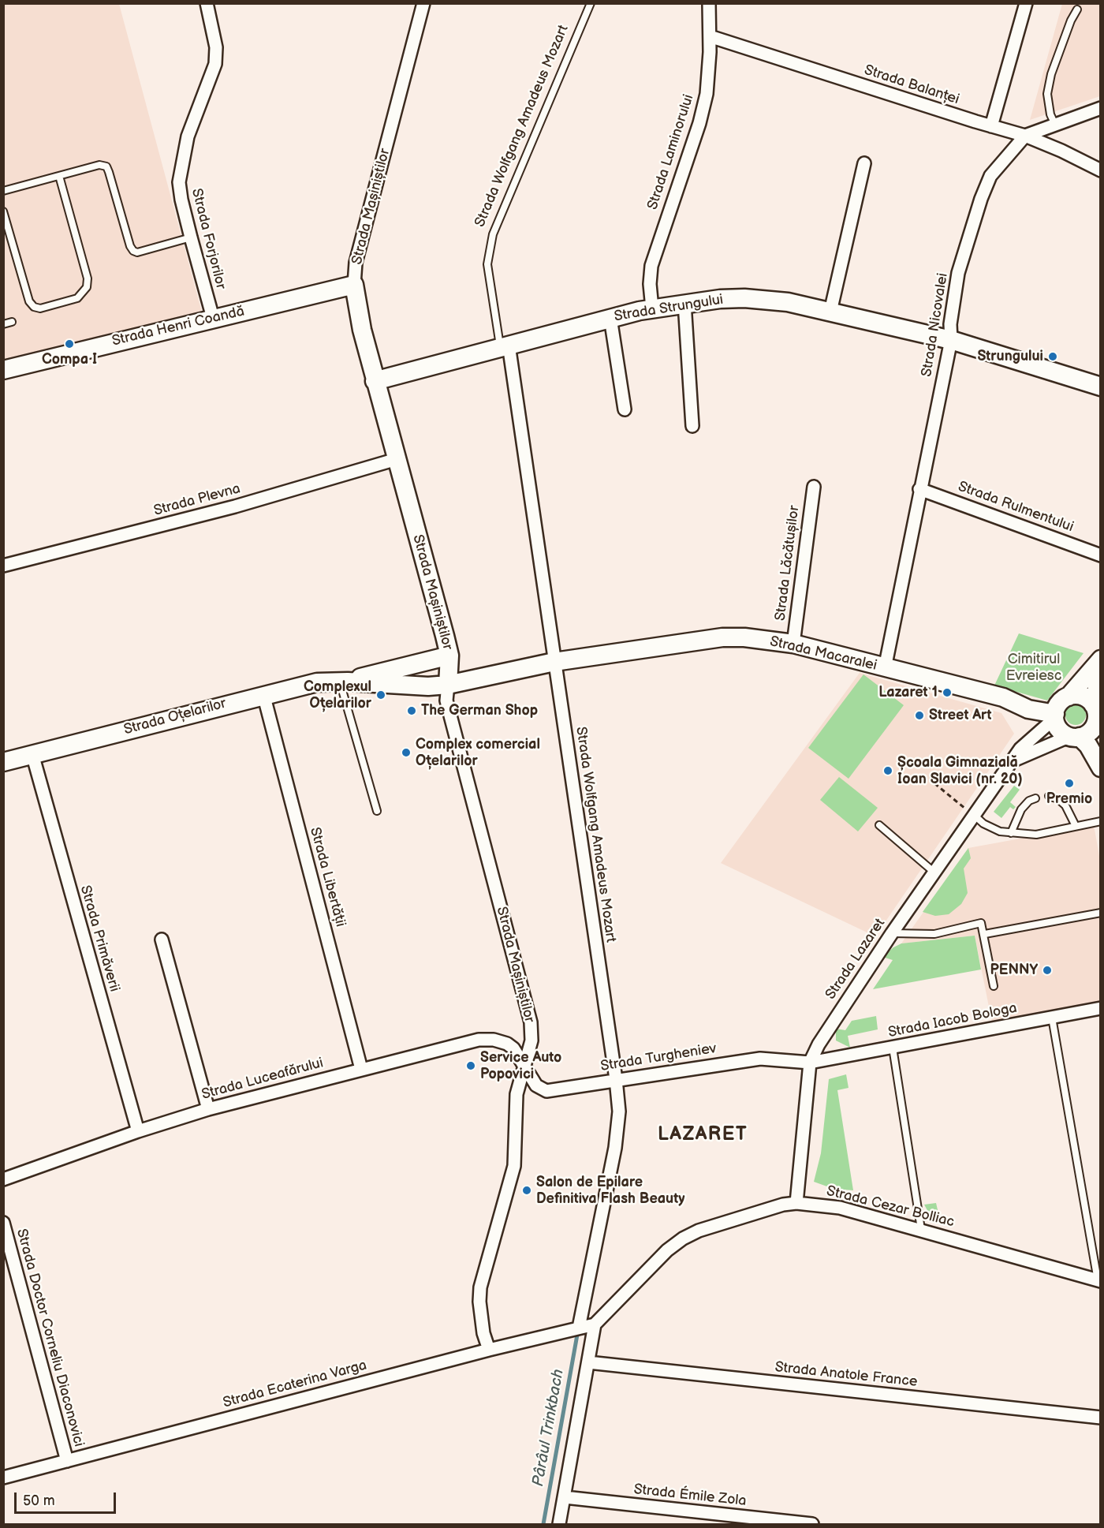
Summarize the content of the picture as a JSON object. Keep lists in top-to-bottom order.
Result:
{
  "streets": {
    "street": [
      "Strada Balanței",
      "Strada Wolfgang Amadeus Mozart",
      "Strada Laminorului",
      "Strada Mașiniștilor",
      "Strada Forjorilor",
      "Strada Strungului",
      "Strada Nicovalei",
      "Strada Henri Coandă",
      "Strada Plevna",
      "Strada Rulmentului",
      "Strada Lăcătușilor",
      "Strada Macaralei",
      "Strada Oțelarilor",
      "Strada Libertății",
      "Strada Primăverii",
      "Strada Lazaret",
      "Strada Iacob Bologa",
      "Strada Turgheniev",
      "Strada Luceafărului",
      "Strada Cezar Bolliac",
      "Strada Doctor Corneliu Diaconovici",
      "Strada Anatole France",
      "Strada Ecaterina Varga",
      "Strada Émile Zola"
    ]
  },
  "crossings": [
    ["Strada Balanței", "Strada Laminorului"],
    ["Strada Balanței", "Strada Nicovalei"],
    ["Strada Wolfgang Amadeus Mozart", "Strada Strungului"],
    ["Strada Wolfgang Amadeus Mozart", "Strada Macaralei"],
    ["Strada Wolfgang Amadeus Mozart", "Strada Turgheniev"],
    ["Strada Wolfgang Amadeus Mozart", "Strada Ecaterina Varga"],
    ["Strada Laminorului", "Strada Strungului"],
    ["Strada Mașiniștilor", "Strada Strungului"],
    ["Strada Mașiniștilor", "Strada Henri Coandă"],
    ["Strada Mașiniștilor", "Strada Plevna"],
    ["Strada Mașiniștilor", "Strada Macaralei"],
    ["Strada Mașiniștilor", "Strada Oțelarilor"],
    ["Strada Mașiniștilor", "Strada Turgheniev"],
    ["Strada Mașiniștilor", "Strada Luceafărului"],
    ["Strada Mașiniștilor", "Strada Ecaterina Varga"],
    ["Strada Forjorilor", "Strada Henri Coandă"],
    ["Strada Strungului", "Strada Nicovalei"],
    ["Strada Nicovalei", "Strada Rulmentului"],
    ["Strada Nicovalei", "Strada Macaralei"],
    ["Strada Lăcătușilor", "Strada Macaralei"],
    ["Strada Macaralei", "Strada Oțelarilor"],
    ["Strada Macaralei", "Strada Lazaret"],
    ["Strada Oțelarilor", "Strada Libertății"],
    ["Strada Oțelarilor", "Strada Primăverii"],
    ["Strada Libertății", "Strada Luceafărului"],
    ["Strada Primăverii", "Strada Luceafărului"],
    ["Strada Lazaret", "Strada Iacob Bologa"],
    ["Strada Lazaret", "Strada Turgheniev"],
    ["Strada Lazaret", "Strada Cezar Bolliac"],
    ["Strada Iacob Bologa", "Strada Turgheniev"],
    ["Strada Turgheniev", "Strada Luceafărului"],
    ["Strada Cezar Bolliac", "Strada Ecaterina Varga"],
    ["Strada Doctor Corneliu Diaconovici", "Strada Ecaterina Varga"]
  ],
  "districts": ["LAZARET"],
  "water": ["Pârâul Trinkbach"],
  "parks": ["Cimitirul Evreiesc"],
  "places": [
    "Compa I",
    "Strungului",
    "Lazaret 1",
    "Complexul Oțelarilor",
    "The German Shop",
    "Street Art",
    "Complex comercial Oțelarilor",
    "Școala Gimnazială Ioan Slavici (nr. 20)",
    "Premio",
    "PENNY",
    "Service Auto Popovici",
    "Salon de Epilare Definitiva Flash Beauty"
  ],
  "scale_bar": "50 m"
}
